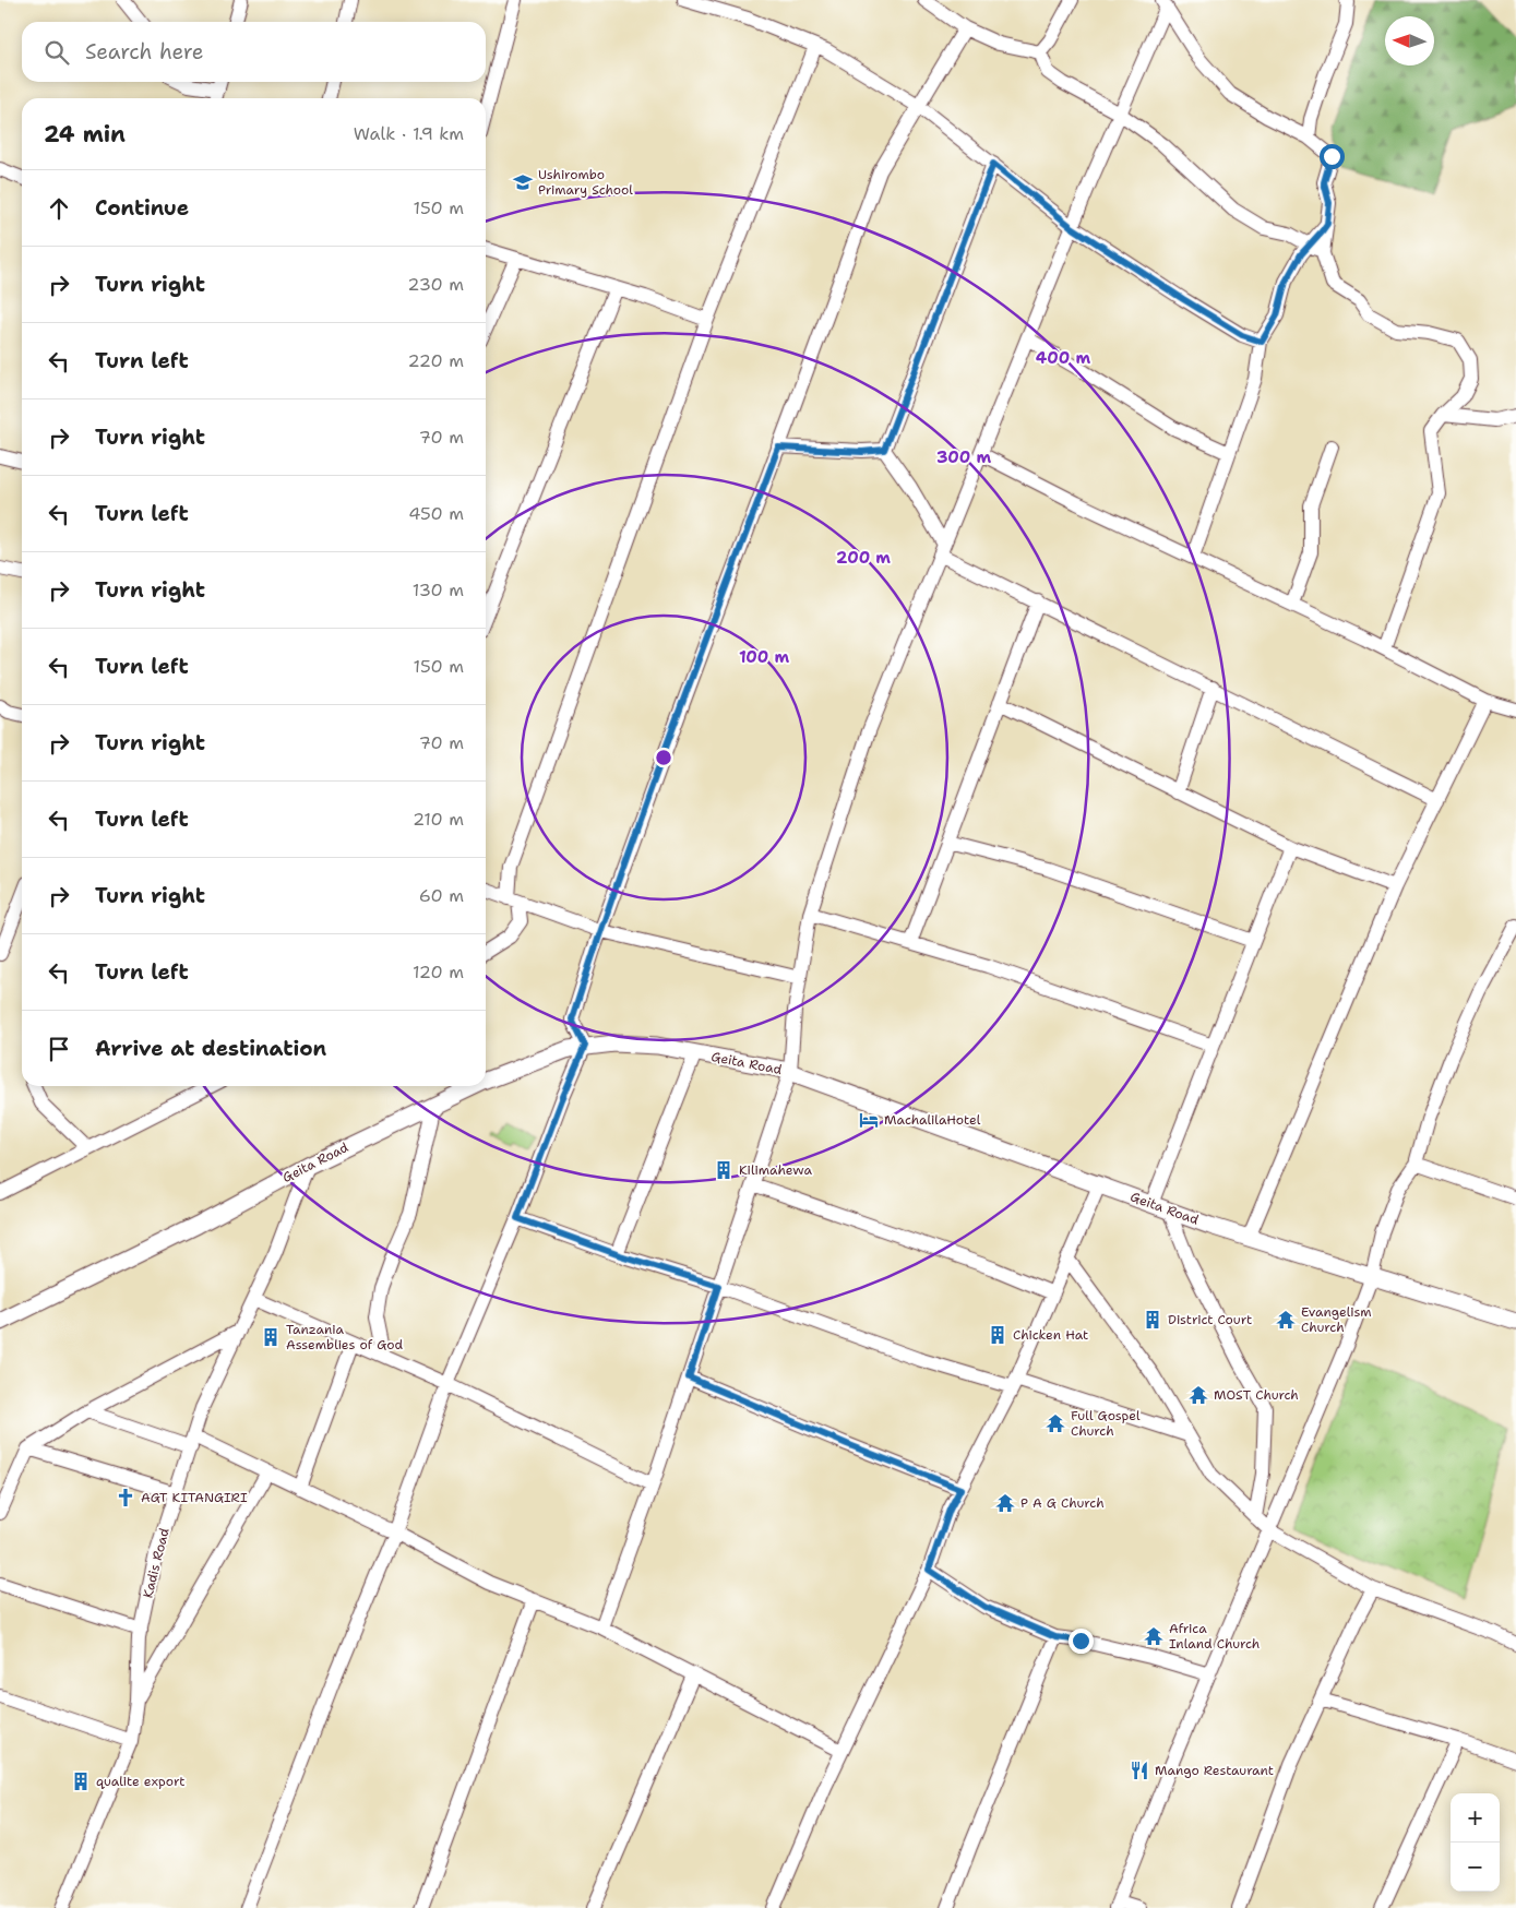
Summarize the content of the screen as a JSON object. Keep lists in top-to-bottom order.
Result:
{
  "streets": {
    "main road": ["Geita Road"],
    "street": ["Kadis Road"]
  },
  "crossings": [
    ["Geita Road", "Kadis Road"]
  ],
  "places": {
    "school or university": ["Ushirombo Primary School"],
    "hotel": ["MachalilaHotel"],
    "building": [
      "Kilimahewa",
      "District Court",
      "Chicken Hat",
      "Tanzania Assemblies of God",
      "qualite export"
    ],
    "temple": [
      "Evangelism Church",
      "MOST Church",
      "Full Gospel Church",
      "P A G Church",
      "Africa Inland Church"
    ],
    "church": ["AGT KITANGIRI"],
    "restaurant": ["Mango Restaurant"]
  },
  "north": "left",
  "page": {
    "search": "Search here",
    "heading": ["24 min", "Walk · 1.9 km"],
    "list": [
      ["Continue", "150 m"],
      ["Turn right", "230 m"],
      ["Turn left", "220 m"],
      ["Turn right", "70 m"],
      ["Turn left", "450 m"],
      ["Turn right", "130 m"],
      ["Turn left", "150 m"],
      ["Turn right", "70 m"],
      ["Turn left", "210 m"],
      ["Turn right", "60 m"],
      ["Turn left", "120 m"],
      "Arrive at destination"
    ],
    "map_buttons": ["+", "−"]
  },
  "rings": [
    "400 m",
    "300 m",
    "200 m",
    "100 m"
  ]
}
